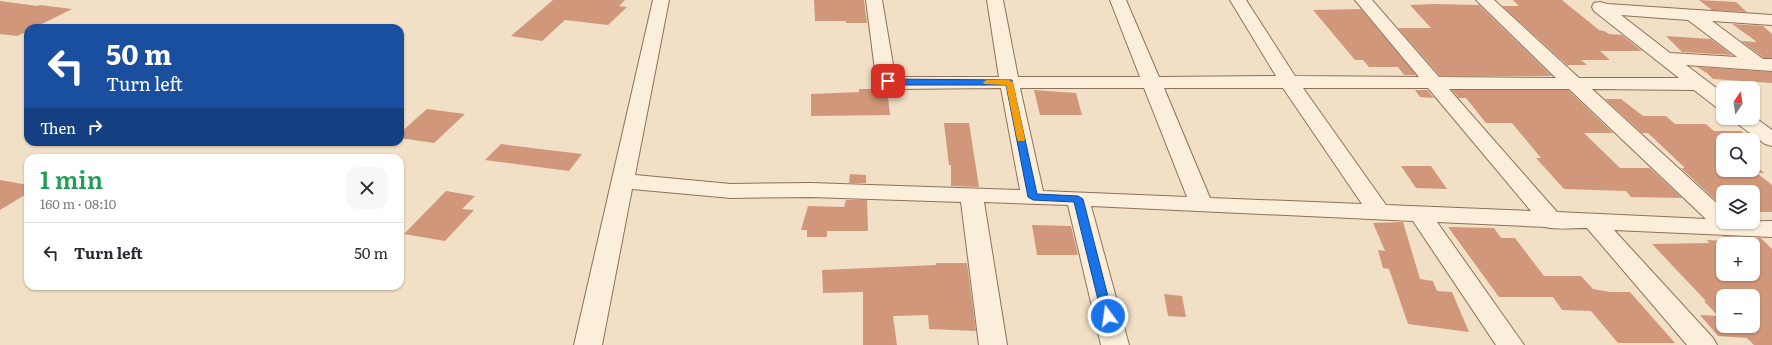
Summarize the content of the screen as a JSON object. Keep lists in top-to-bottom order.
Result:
{
  "north": "top",
  "page": {
    "turn": ["50 m", "Turn left"],
    "map_buttons": ["+", "−"],
    "then": "Then",
    "heading": ["1 min", "160 m · 08:10"],
    "list": [
      {
        "name": "Turn left",
        "value": "50 m"
      }
    ]
  }
}
